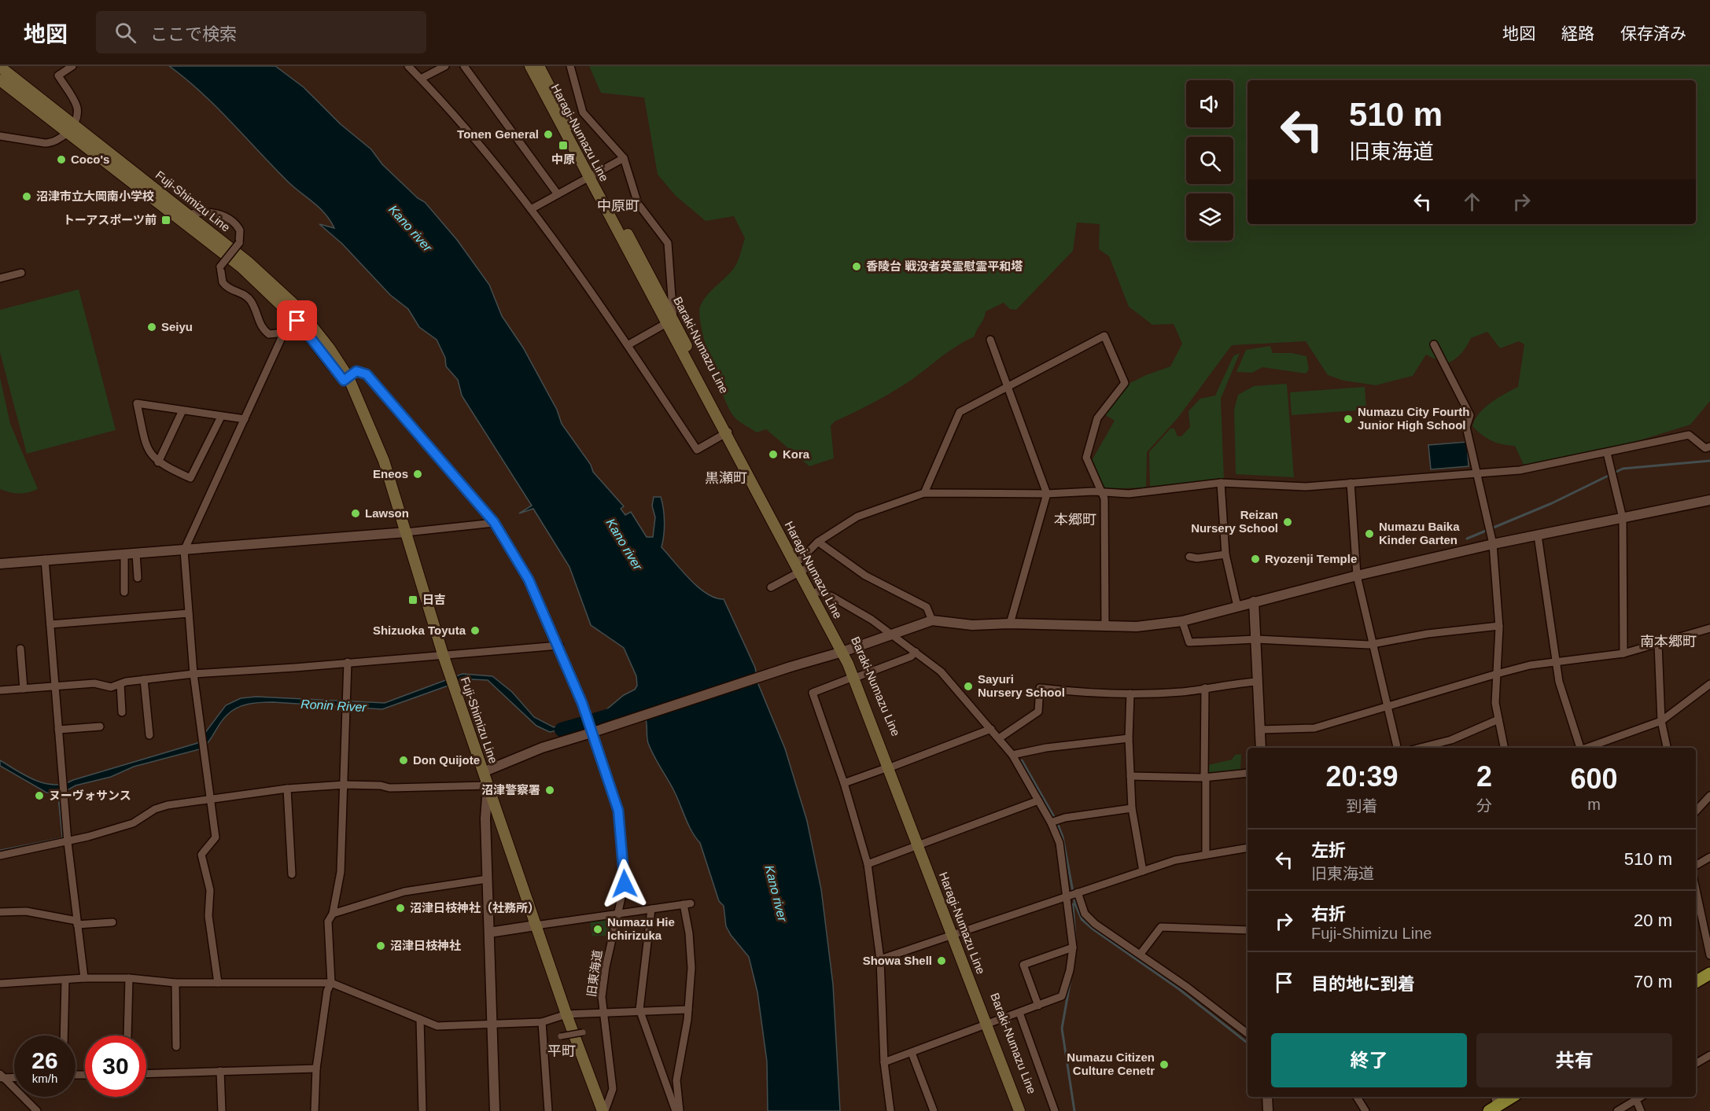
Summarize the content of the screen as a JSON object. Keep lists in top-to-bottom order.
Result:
{
  "streets": {
    "main road": ["Haragi-Numazu Line", "Fuji-Shimizu Line", "Baraki-Numazu Line"],
    "street": ["旧東海道"]
  },
  "crossings": [
    ["Haragi-Numazu Line", "Baraki-Numazu Line"],
    ["Fuji-Shimizu Line", "旧東海道"]
  ],
  "districts": [
    "中原町",
    "黒瀬町",
    "本郷町",
    "南本郷町",
    "平町"
  ],
  "water": ["Kano river", "Ronin River"],
  "places": {
    "other": [
      "Tonen General",
      "Coco's",
      "沼津市立大岡南小学校",
      "香陵台 戦没者英霊慰霊平和塔",
      "Seiyu",
      "Numazu City Fourth Junior High School",
      "Kora",
      "Eneos",
      "Lawson",
      "Reizan Nursery School",
      "Numazu Baika Kinder Garten",
      "Ryozenji Temple",
      "Shizuoka Toyuta",
      "Sayuri Nursery School",
      "Don Quijote",
      "沼津警察署",
      "ヌーヴォサンス",
      "沼津日枝神社（社務所）",
      "Numazu Hie Ichirizuka",
      "沼津日枝神社",
      "Showa Shell",
      "Numazu Citizen Culture Cenetr"
    ],
    "transit": ["中原", "トーアスポーツ前", "日吉"]
  },
  "page": {
    "header": "地図",
    "search": "ここで検索",
    "nav": ["地図", "経路", "保存済み"],
    "turn": ["510 m", "旧東海道"],
    "eta": [
      "20:39",
      "到着",
      "2",
      "分",
      "600",
      "m"
    ],
    "list": [
      {
        "name": "左折",
        "note": "旧東海道",
        "value": "510 m"
      },
      {
        "name": "右折",
        "note": "Fuji-Shimizu Line",
        "value": "20 m"
      },
      {
        "name": "目的地に到着",
        "value": "70 m"
      }
    ],
    "buttons": ["終了", "共有"],
    "speed": "26 km/h",
    "limit": "30"
  }
}
